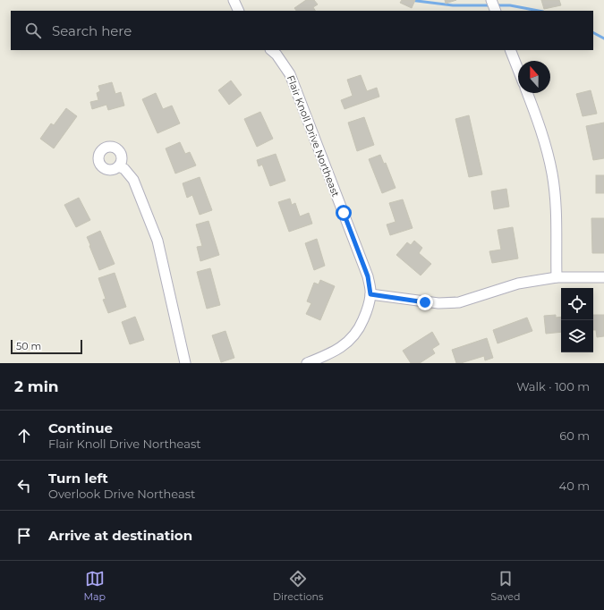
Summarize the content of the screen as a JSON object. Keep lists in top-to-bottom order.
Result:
{
  "streets": {
    "street": ["Flair Knoll Drive Northeast"]
  },
  "scale_bar": "50 m",
  "north": "top",
  "page": {
    "search": "Search here",
    "scale": "50 m",
    "heading": ["2 min", "Walk · 100 m"],
    "list": [
      ["Continue", "Flair Knoll Drive Northeast", "60 m"],
      ["Turn left", "Overlook Drive Northeast", "40 m"],
      "Arrive at destination"
    ],
    "nav": ["Map", "Directions", "Saved"]
  }
}
